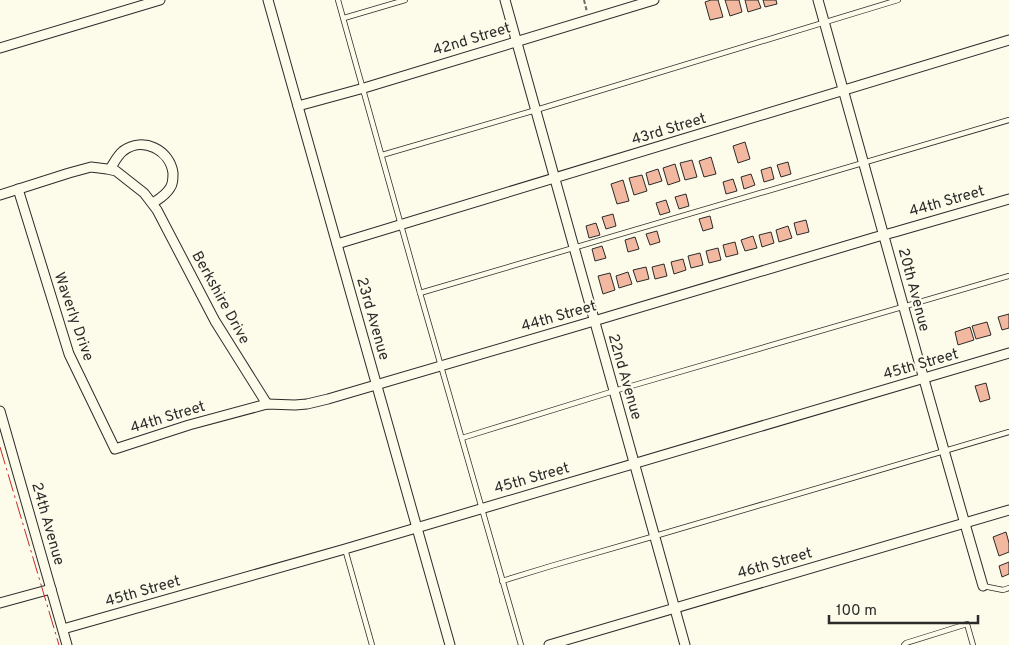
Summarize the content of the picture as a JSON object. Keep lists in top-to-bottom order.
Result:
{
  "streets": {
    "street": [
      "42nd Street",
      "43rd Street",
      "44th Street",
      "20th Avenue",
      "Berkshire Drive",
      "Waverly Drive",
      "23rd Avenue",
      "45th Street",
      "22nd Avenue",
      "24th Avenue",
      "46th Street"
    ]
  },
  "crossings": [
    ["42nd Street", "23rd Avenue"],
    ["42nd Street", "22nd Avenue"],
    ["43rd Street", "20th Avenue"],
    ["43rd Street", "23rd Avenue"],
    ["43rd Street", "22nd Avenue"],
    ["44th Street", "20th Avenue"],
    ["44th Street", "Berkshire Drive"],
    ["44th Street", "Waverly Drive"],
    ["44th Street", "23rd Avenue"],
    ["44th Street", "22nd Avenue"],
    ["20th Avenue", "45th Street"],
    ["20th Avenue", "46th Street"],
    ["Berkshire Drive", "Waverly Drive"],
    ["23rd Avenue", "45th Street"],
    ["45th Street", "22nd Avenue"],
    ["45th Street", "24th Avenue"],
    ["22nd Avenue", "46th Street"]
  ],
  "scale_bar": "100 m"
}
